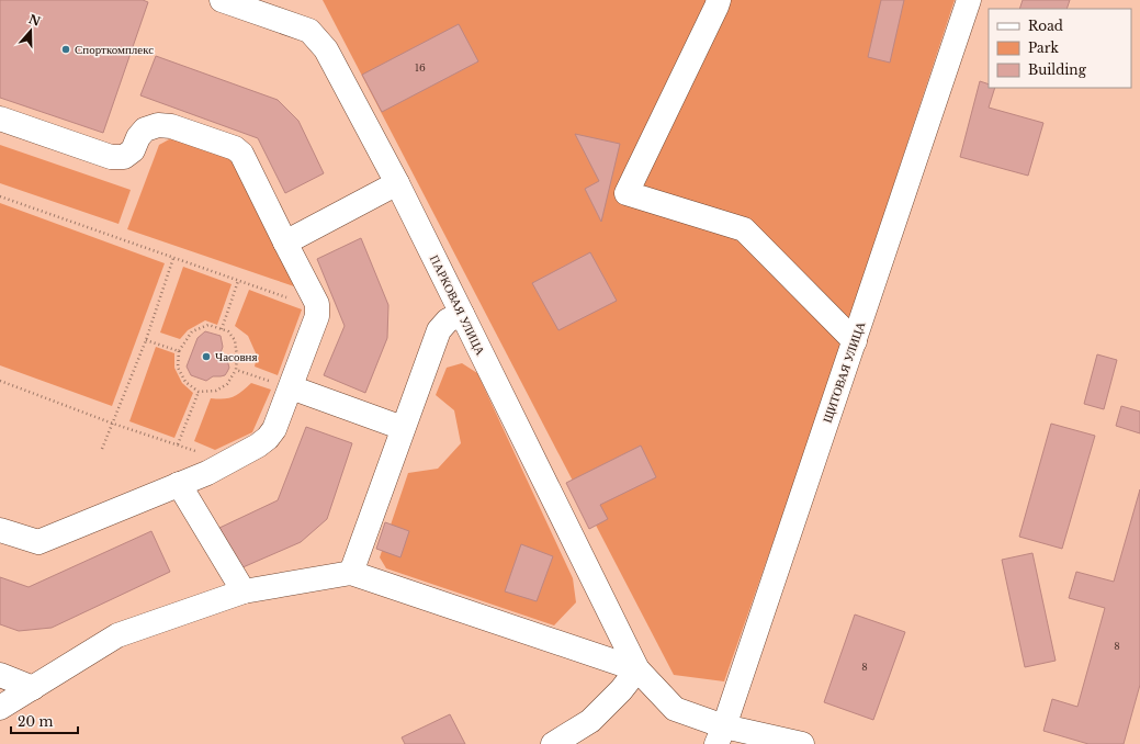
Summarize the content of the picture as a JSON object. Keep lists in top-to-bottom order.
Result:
{
  "streets": {
    "street": ["ПАРКОВАЯ УЛИЦА", "ЩИТОВАЯ УЛИЦА"]
  },
  "crossings": [
    ["ПАРКОВАЯ УЛИЦА", "ЩИТОВАЯ УЛИЦА"]
  ],
  "places": ["Спорткомплекс", "Часовня"],
  "house_numbers": ["16", "8", "8"],
  "legend": ["Road", "Park", "Building"],
  "scale_bar": "20 m",
  "north": "top"
}
